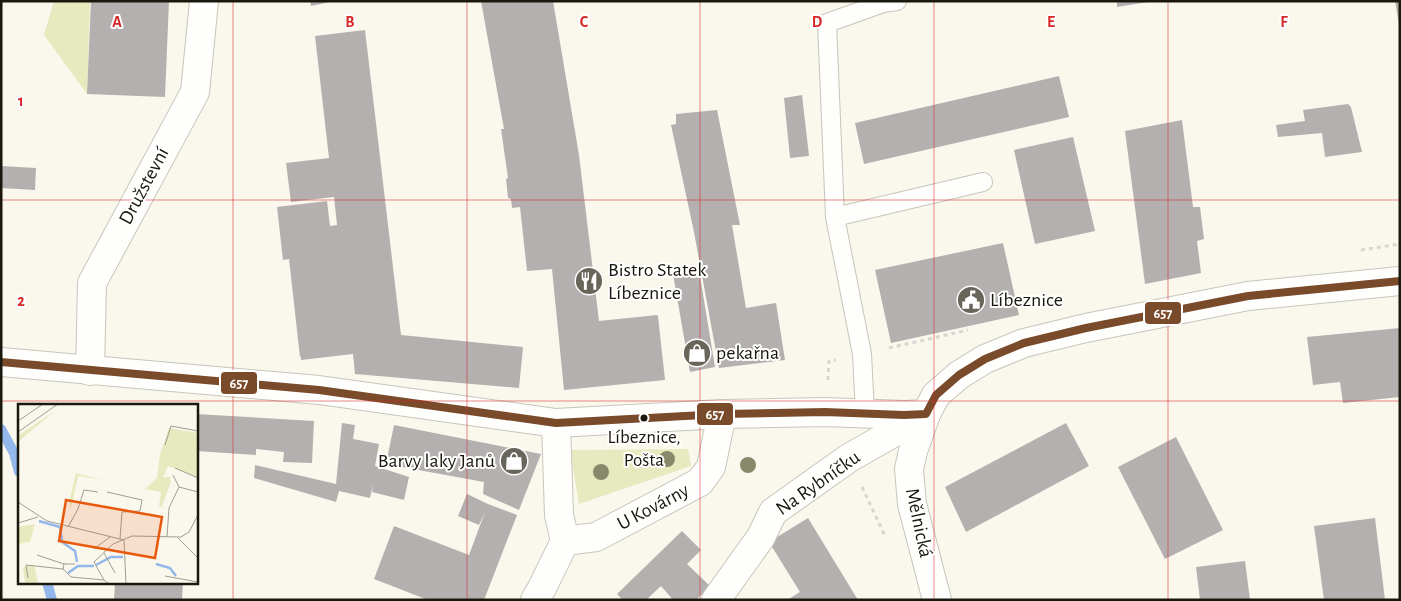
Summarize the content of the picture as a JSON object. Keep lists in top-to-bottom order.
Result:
{
  "streets": {
    "street": [
      "Družstevní",
      "Na Rybníčku",
      "U Kovárny",
      "Mělnická"
    ]
  },
  "crossings": [
    ["Na Rybníčku", "Mělnická"]
  ],
  "places": {
    "restaurant": ["Bistro Statek Líbeznice"],
    "public building": ["Líbeznice"],
    "shop": ["pekařna", "Barvy laky Janů"],
    "other": ["Líbeznice, Pošta"]
  },
  "lines": ["transit line 657"],
  "grid": {
    "columns": [
      "A",
      "B",
      "C",
      "D",
      "E",
      "F"
    ],
    "rows": ["1", "2"]
  }
}
